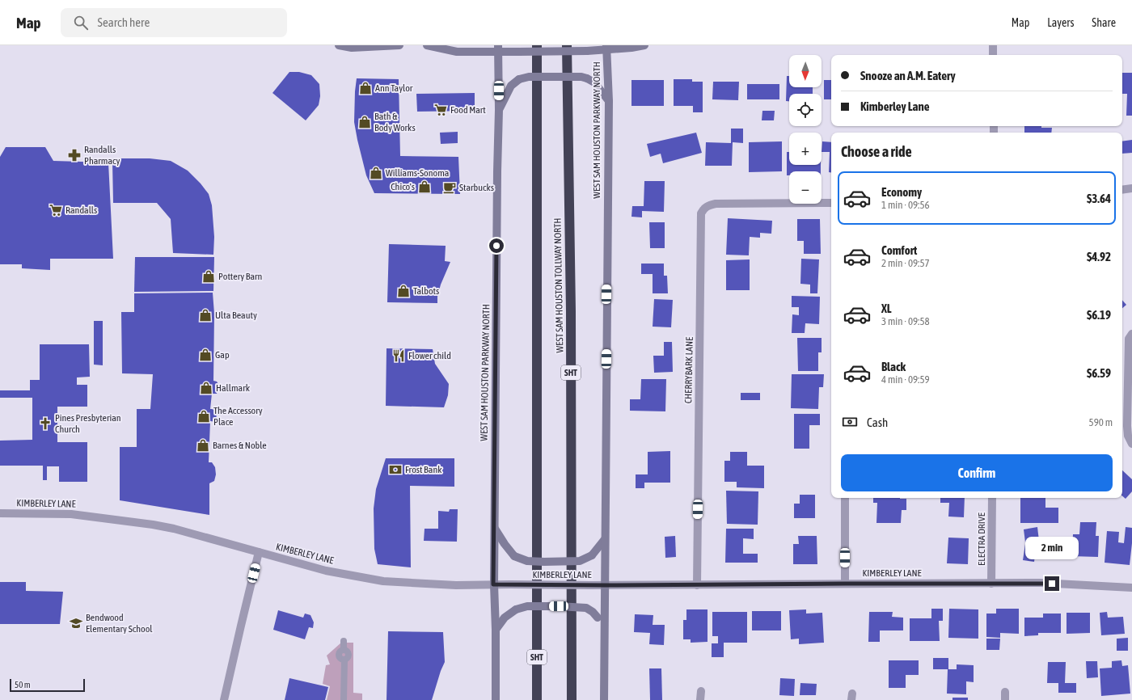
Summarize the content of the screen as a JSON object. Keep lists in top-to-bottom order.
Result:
{
  "streets": {
    "highway": ["WEST SAM HOUSTON TOLLWAY NORTH", "SHT"],
    "main road": ["WEST SAM HOUSTON PARKWAY NORTH"],
    "street": ["CHERRYBARK LANE", "KIMBERLEY LANE", "ELECTRA DRIVE"]
  },
  "crossings": [
    ["WEST SAM HOUSTON PARKWAY NORTH", "KIMBERLEY LANE"],
    ["CHERRYBARK LANE", "KIMBERLEY LANE"],
    ["KIMBERLEY LANE", "ELECTRA DRIVE"]
  ],
  "places": {
    "shop": [
      "Ann Taylor",
      "Bath & Body Works",
      "Williams-Sonoma",
      "Chico's",
      "Pottery Barn",
      "Talbots",
      "Ulta Beauty",
      "Gap",
      "Hallmark",
      "The Accessory Place",
      "Barnes & Noble"
    ],
    "supermarket": ["Food Mart", "Randalls"],
    "pharmacy": ["Randalls Pharmacy"],
    "cafe": ["Starbucks"],
    "restaurant": ["Flower child"],
    "church": ["Pines Presbyterian Church"],
    "bank": ["Frost Bank"],
    "school or university": ["Bendwood Elementary School"]
  },
  "scale_bar": "50 m",
  "north": "bottom",
  "page": {
    "header": "Map",
    "search": "Search here",
    "nav": ["Map", "Layers", "Share"],
    "map_buttons": ["+", "−"],
    "banner": ["Snooze an A.M. Eatery", "Kimberley Lane"],
    "heading": "Choose a ride",
    "list": [
      {
        "name": "Economy",
        "note": "1 min · 09:56",
        "value": "$3.64"
      },
      {
        "name": "Comfort",
        "note": "2 min · 09:57",
        "value": "$4.92"
      },
      {
        "name": "XL",
        "note": "3 min · 09:58",
        "value": "$6.19"
      },
      {
        "name": "Black",
        "note": "4 min · 09:59",
        "value": "$6.59"
      }
    ],
    "pay": ["Cash", "590 m"],
    "buttons": "Confirm",
    "bubble": "2 min",
    "scale": "50 m"
  }
}
